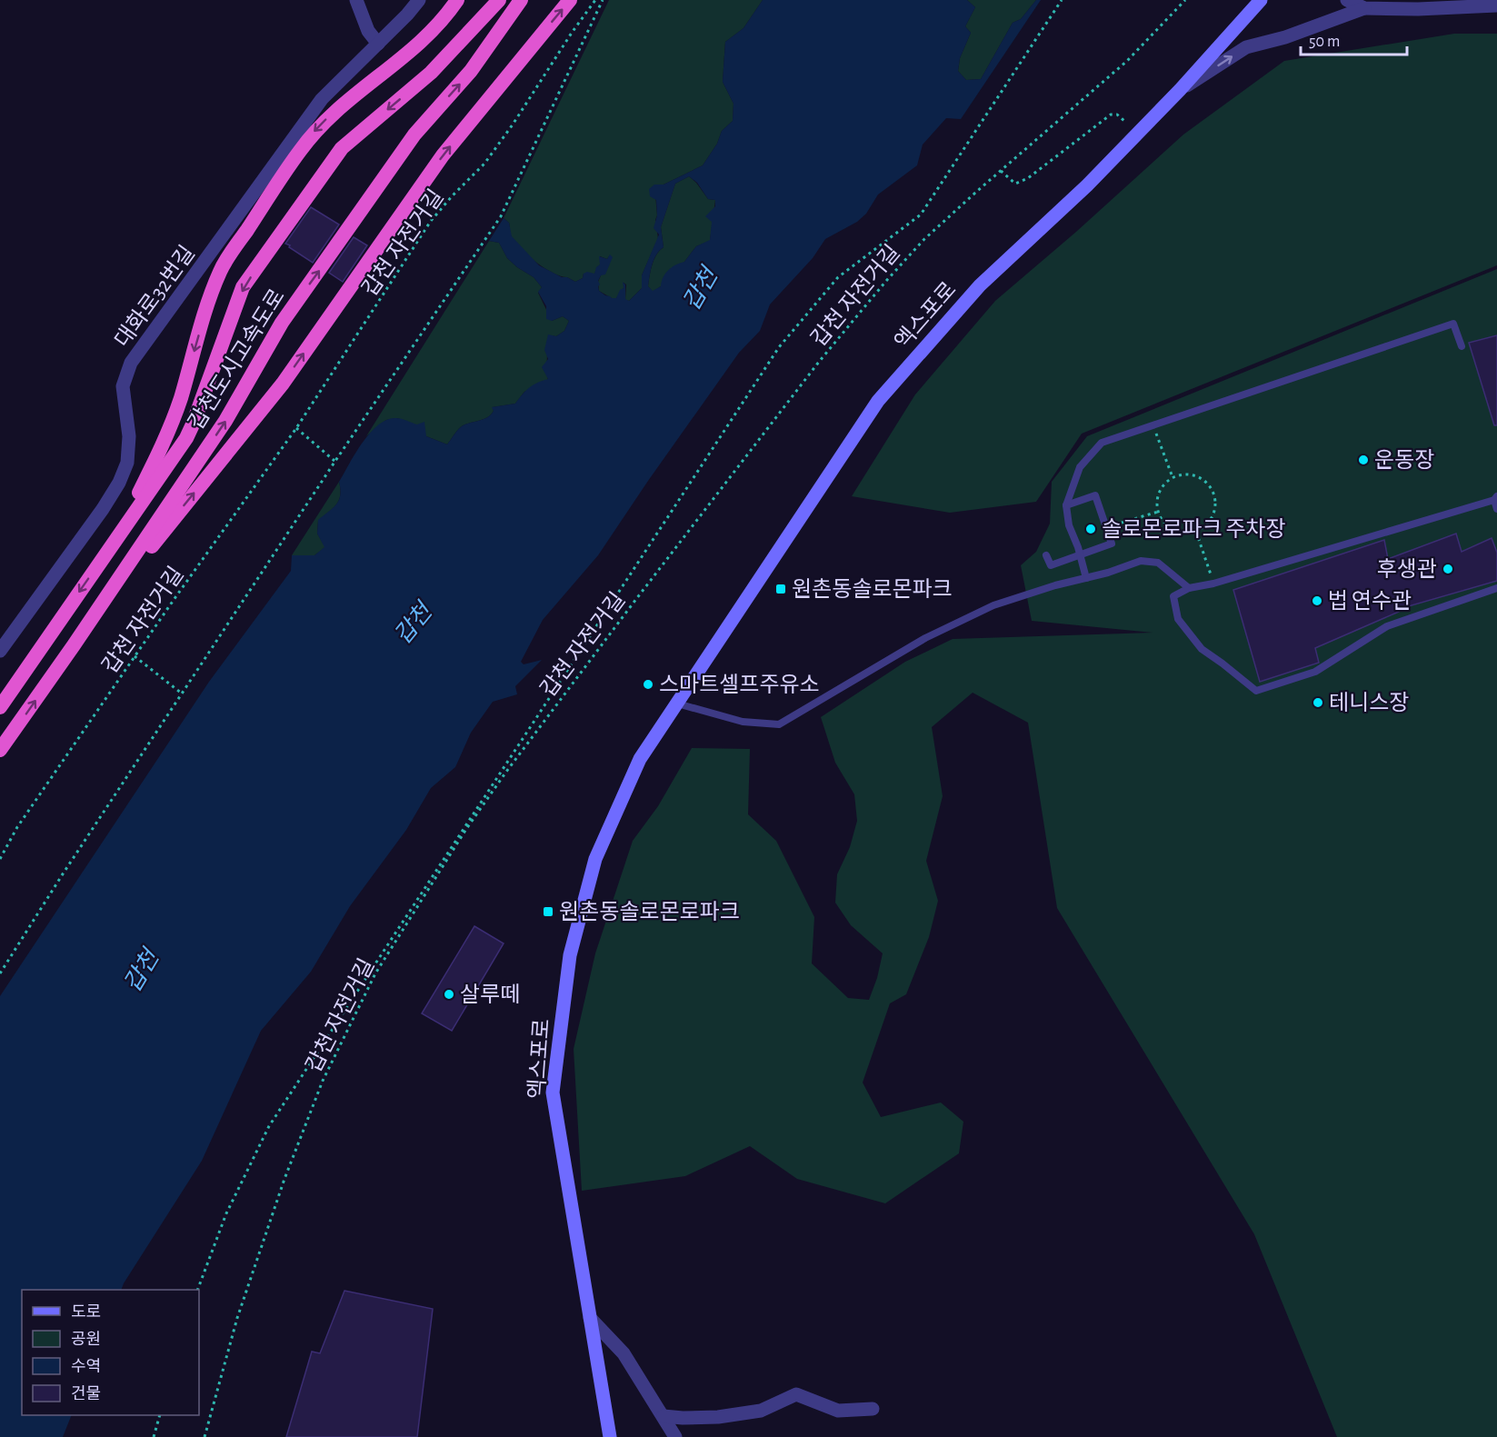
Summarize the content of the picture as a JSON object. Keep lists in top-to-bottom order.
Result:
{
  "streets": {
    "highway": ["갑천도시고속도로"],
    "main road": ["엑스포로"],
    "street": ["대화로32번길"],
    "path": ["갑천 자전거길"]
  },
  "water": ["갑천"],
  "places": {
    "other": [
      "운동장",
      "솔로몬로파크 주차장",
      "후생관",
      "법 연수관",
      "스마트셀프주유소",
      "테니스장",
      "살루떼"
    ],
    "transit": ["원촌동솔로몬파크", "원촌동솔로몬로파크"]
  },
  "legend": [
    "도로",
    "공원",
    "수역",
    "건물"
  ],
  "scale_bar": "50 m"
}
